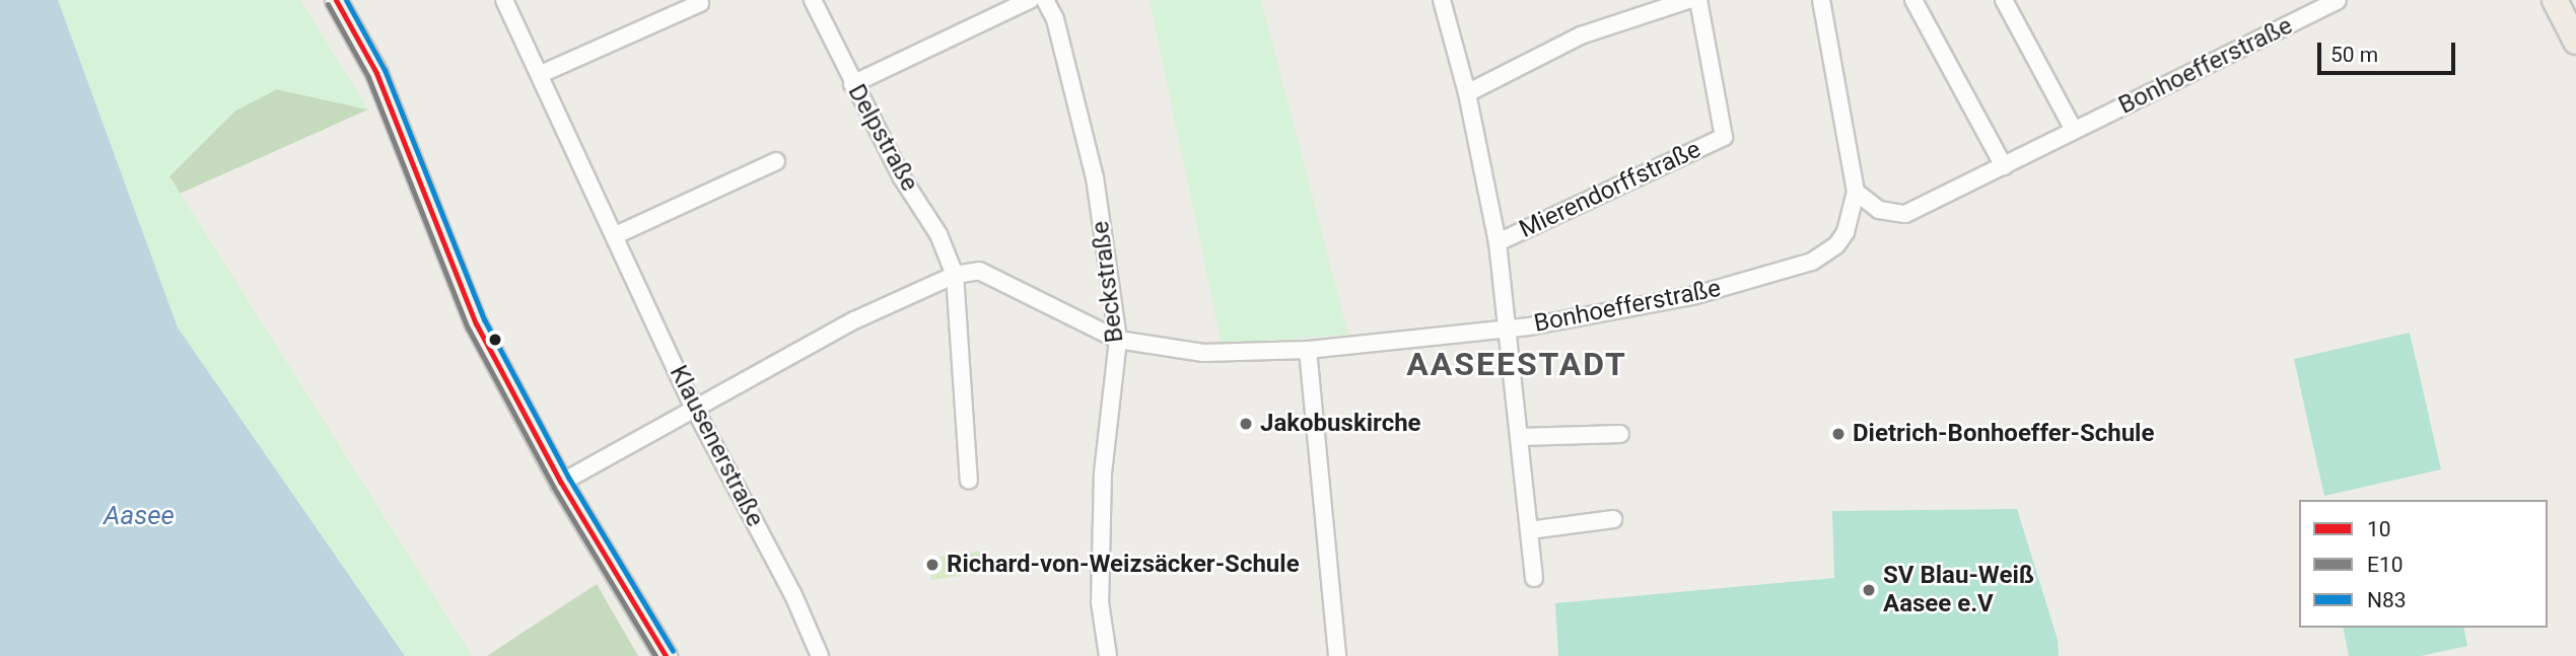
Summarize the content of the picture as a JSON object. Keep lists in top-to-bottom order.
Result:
{
  "streets": {
    "street": [
      "Bonhoefferstraße",
      "Delpstraße",
      "Mierendorffstraße",
      "Beckstraße",
      "Klausenerstraße"
    ]
  },
  "crossings": [
    ["Bonhoefferstraße", "Delpstraße"],
    ["Bonhoefferstraße", "Mierendorffstraße"],
    ["Bonhoefferstraße", "Beckstraße"],
    ["Bonhoefferstraße", "Klausenerstraße"]
  ],
  "districts": ["AASEESTADT"],
  "water": ["Aasee"],
  "places": [
    "Jakobuskirche",
    "Dietrich-Bonhoeffer-Schule",
    "Richard-von-Weizsäcker-Schule",
    "SV Blau-Weiß Aasee e.V"
  ],
  "lines": ["transit line 10", "transit line N83", "transit line E10"],
  "legend": ["10", "E10", "N83"],
  "scale_bar": "50 m"
}
